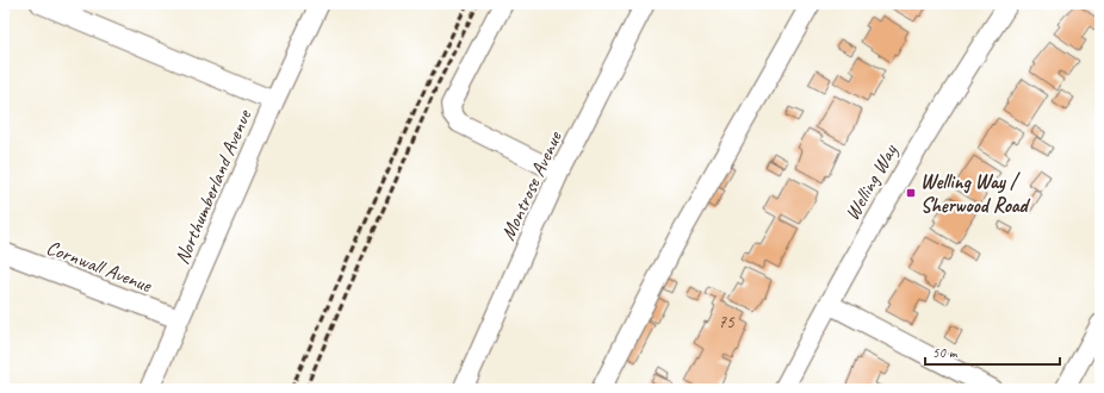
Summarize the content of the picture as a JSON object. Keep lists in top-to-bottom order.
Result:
{
  "streets": {
    "street": [
      "Welling Way",
      "Montrose Avenue",
      "Northumberland Avenue",
      "Cornwall Avenue"
    ]
  },
  "crossings": [
    ["Northumberland Avenue", "Cornwall Avenue"]
  ],
  "places": {
    "transit": ["Welling Way / Sherwood Road"]
  },
  "house_numbers": ["75"],
  "scale_bar": "50 m"
}
